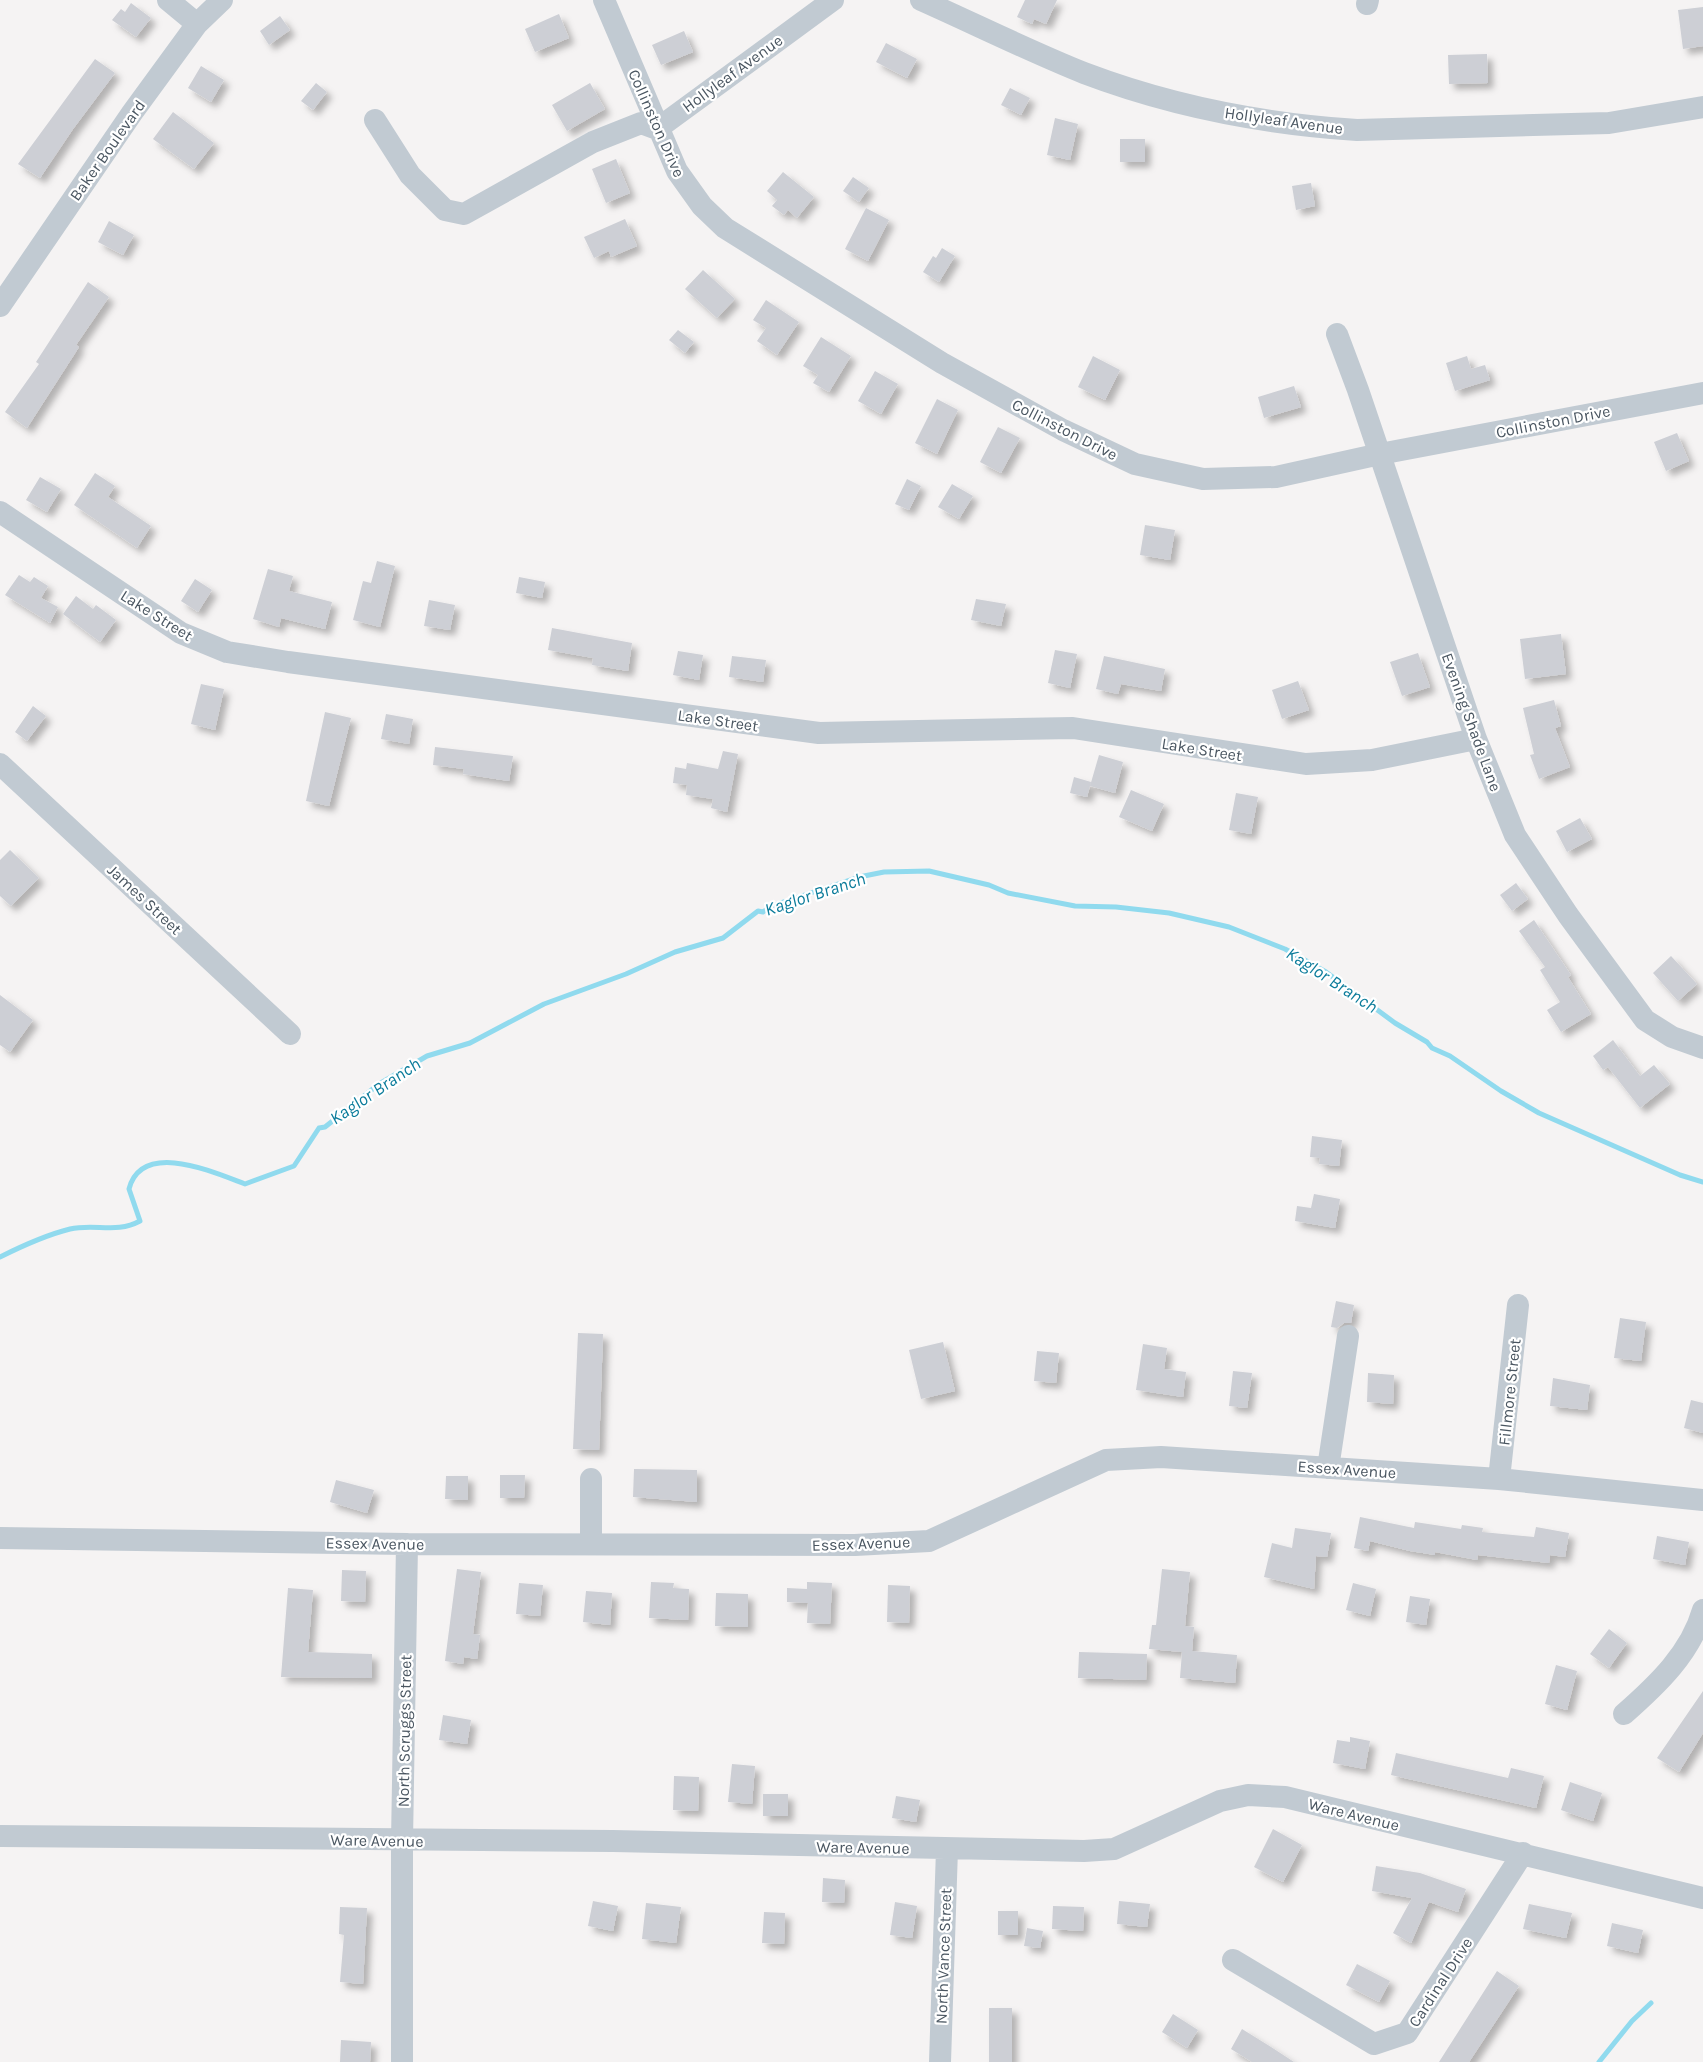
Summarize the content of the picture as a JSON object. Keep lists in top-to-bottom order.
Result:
{
  "streets": {
    "street": [
      "Hollyleaf Avenue",
      "Collinston Drive",
      "Baker Boulevard",
      "Lake Street",
      "Evening Shade Lane",
      "James Street",
      "Fillmore Street",
      "Essex Avenue",
      "North Scruggs Street",
      "Ware Avenue",
      "North Vance Street",
      "Cardinal Drive"
    ]
  },
  "crossings": [
    ["Hollyleaf Avenue", "Collinston Drive"],
    ["Collinston Drive", "Evening Shade Lane"],
    ["Lake Street", "Evening Shade Lane"],
    ["Fillmore Street", "Essex Avenue"],
    ["Essex Avenue", "North Scruggs Street"],
    ["North Scruggs Street", "Ware Avenue"],
    ["Ware Avenue", "North Vance Street"],
    ["Ware Avenue", "Cardinal Drive"]
  ],
  "water": ["Kaglor Branch"]
}
